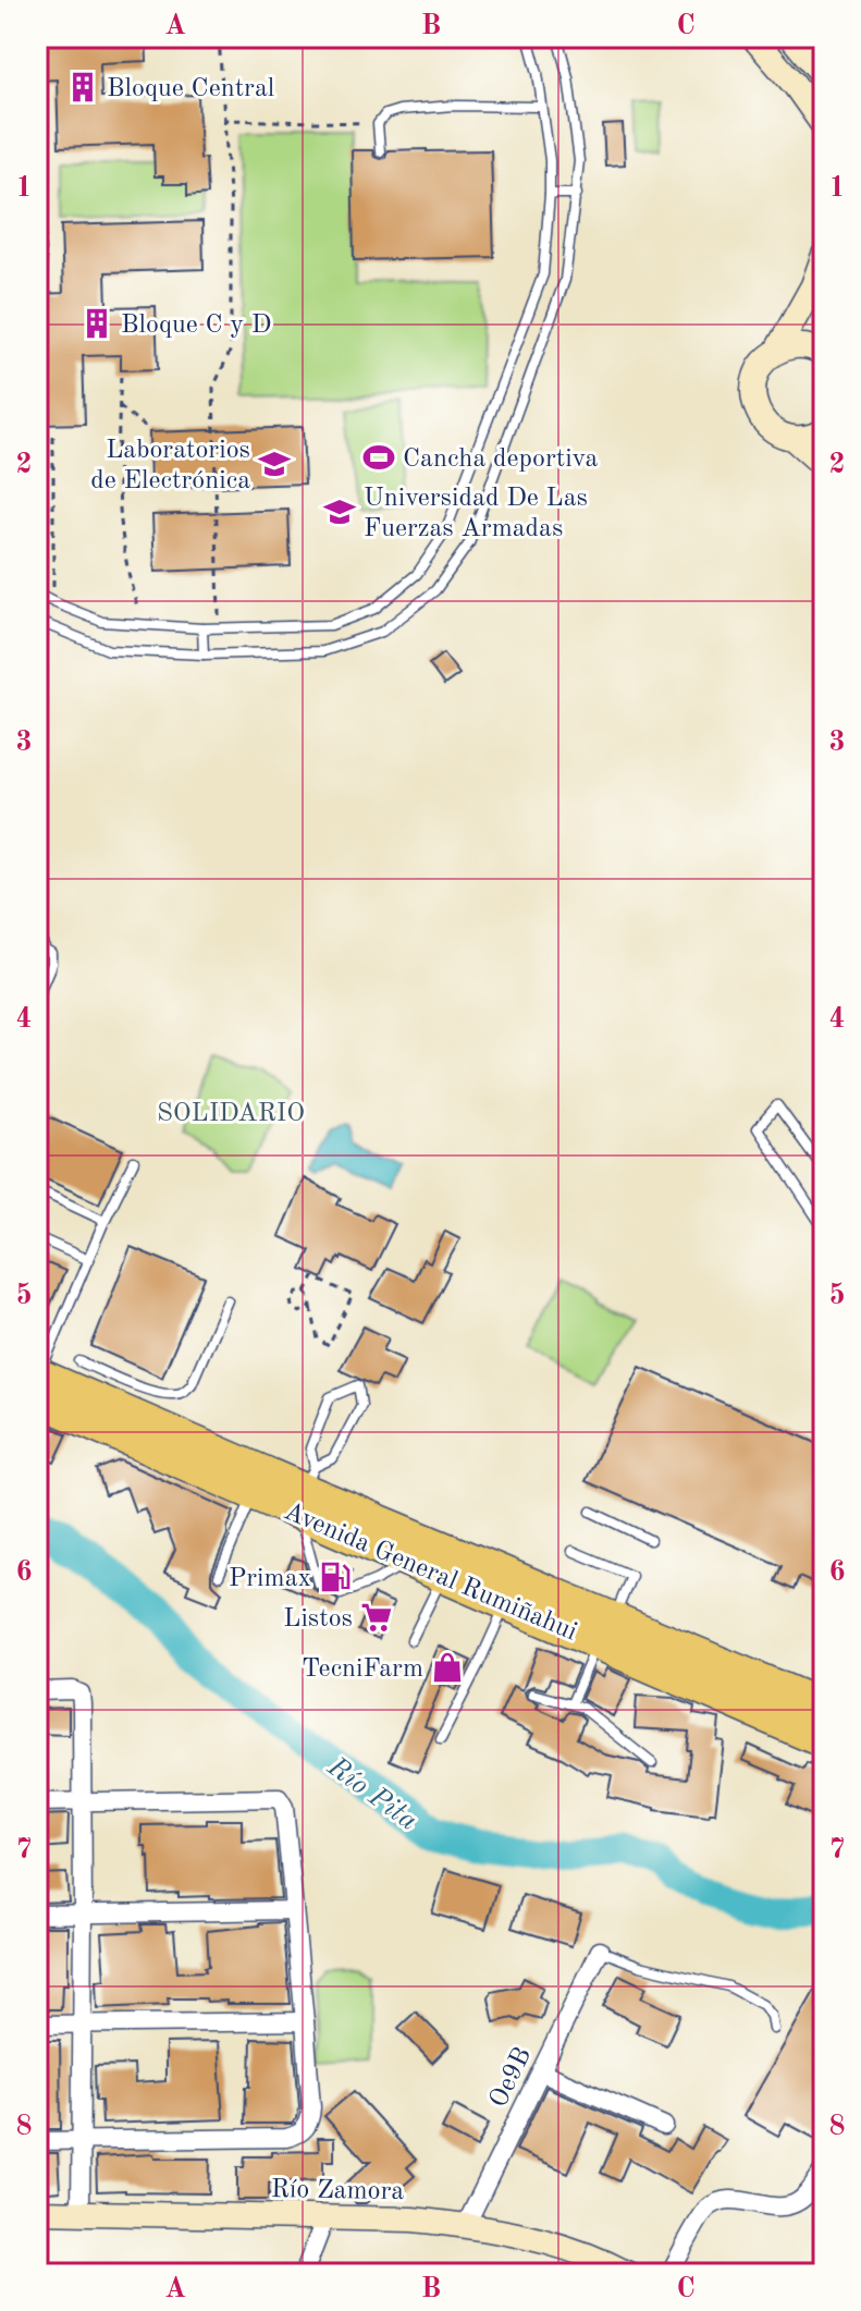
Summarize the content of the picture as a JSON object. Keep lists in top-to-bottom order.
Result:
{
  "streets": {
    "highway": ["Avenida General Rumiñahui"],
    "street": ["Oe9B", "Río Zamora"]
  },
  "crossings": [
    ["Oe9B", "Río Zamora"]
  ],
  "water": ["Río Pita"],
  "parks": ["SOLIDARIO"],
  "places": {
    "building": ["Bloque Central", "Bloque C y D"],
    "sports": ["Cancha deportiva"],
    "school or university": ["Laboratorios de Electrónica", "Universidad De Las Fuerzas Armadas"],
    "fuel station": ["Primax"],
    "supermarket": ["Listos"],
    "shop": ["TecniFarm"]
  },
  "grid": {
    "columns": ["A", "B", "C"],
    "rows": [
      "1",
      "2",
      "3",
      "4",
      "5",
      "6",
      "7",
      "8"
    ]
  }
}
